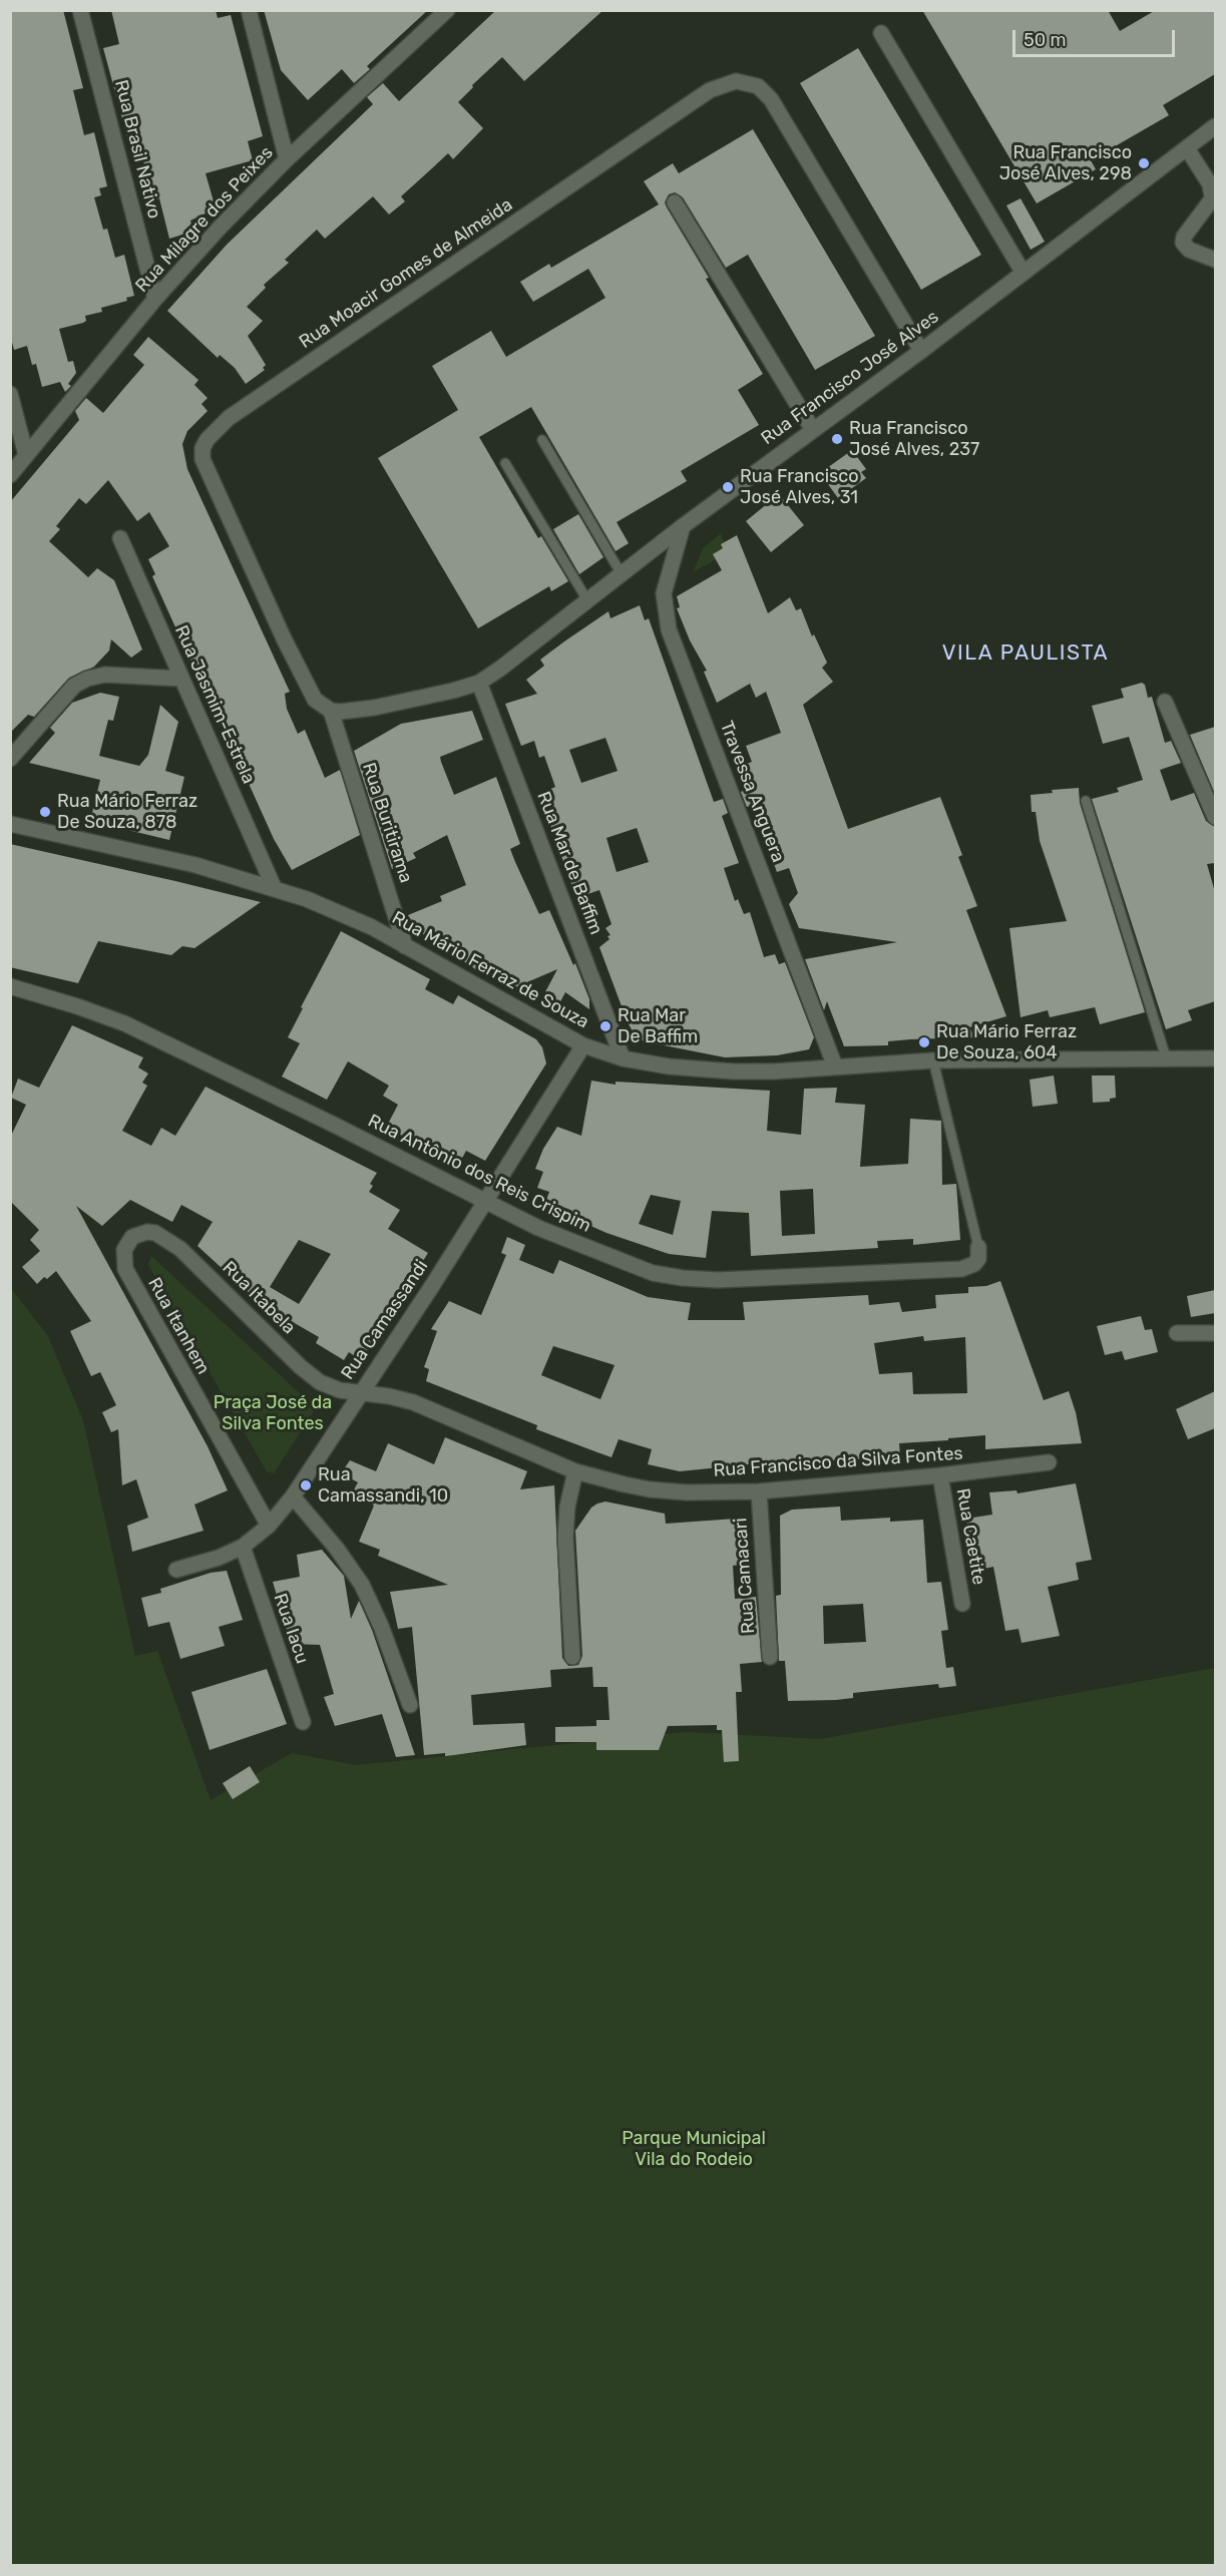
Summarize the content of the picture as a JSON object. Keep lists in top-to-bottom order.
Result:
{
  "streets": {
    "street": [
      "Rua Brasil Nativo",
      "Rua Milagre dos Peixes",
      "Rua Moacir Gomes de Almeida",
      "Rua Francisco José Alves",
      "Rua Jasmim-Estrela",
      "Travessa Anguera",
      "Rua Buritirama",
      "Rua Mar de Baffim",
      "Rua Mário Ferraz de Souza",
      "Rua Antônio dos Reis Crispim",
      "Rua Itabela",
      "Rua Camassandi",
      "Rua Itanhem",
      "Rua Francisco da Silva Fontes",
      "Rua Caetite",
      "Rua Camacari",
      "Rua Iacu"
    ]
  },
  "crossings": [
    ["Rua Brasil Nativo", "Rua Milagre dos Peixes"],
    ["Rua Moacir Gomes de Almeida", "Rua Francisco José Alves"],
    ["Rua Moacir Gomes de Almeida", "Rua Buritirama"],
    ["Rua Francisco José Alves", "Travessa Anguera"],
    ["Rua Francisco José Alves", "Rua Mar de Baffim"],
    ["Rua Jasmim-Estrela", "Rua Mário Ferraz de Souza"],
    ["Travessa Anguera", "Rua Mário Ferraz de Souza"],
    ["Rua Buritirama", "Rua Mário Ferraz de Souza"],
    ["Rua Mar de Baffim", "Rua Mário Ferraz de Souza"],
    ["Rua Mário Ferraz de Souza", "Rua Camassandi"],
    ["Rua Antônio dos Reis Crispim", "Rua Camassandi"],
    ["Rua Itabela", "Rua Camassandi"],
    ["Rua Itabela", "Rua Itanhem"],
    ["Rua Itabela", "Rua Francisco da Silva Fontes"],
    ["Rua Camassandi", "Rua Itanhem"],
    ["Rua Camassandi", "Rua Francisco da Silva Fontes"],
    ["Rua Camassandi", "Rua Iacu"],
    ["Rua Francisco da Silva Fontes", "Rua Caetite"],
    ["Rua Francisco da Silva Fontes", "Rua Camacari"]
  ],
  "districts": ["VILA PAULISTA"],
  "parks": ["Praça José da Silva Fontes", "Parque Municipal Vila do Rodeio"],
  "places": [
    "Rua Francisco José Alves, 298",
    "Rua Francisco José Alves, 237",
    "Rua Francisco José Alves, 31",
    "Rua Mário Ferraz De Souza, 878",
    "Rua Mar De Baffim",
    "Rua Mário Ferraz De Souza, 604",
    "Rua Camassandi, 10"
  ],
  "scale_bar": "50 m"
}
